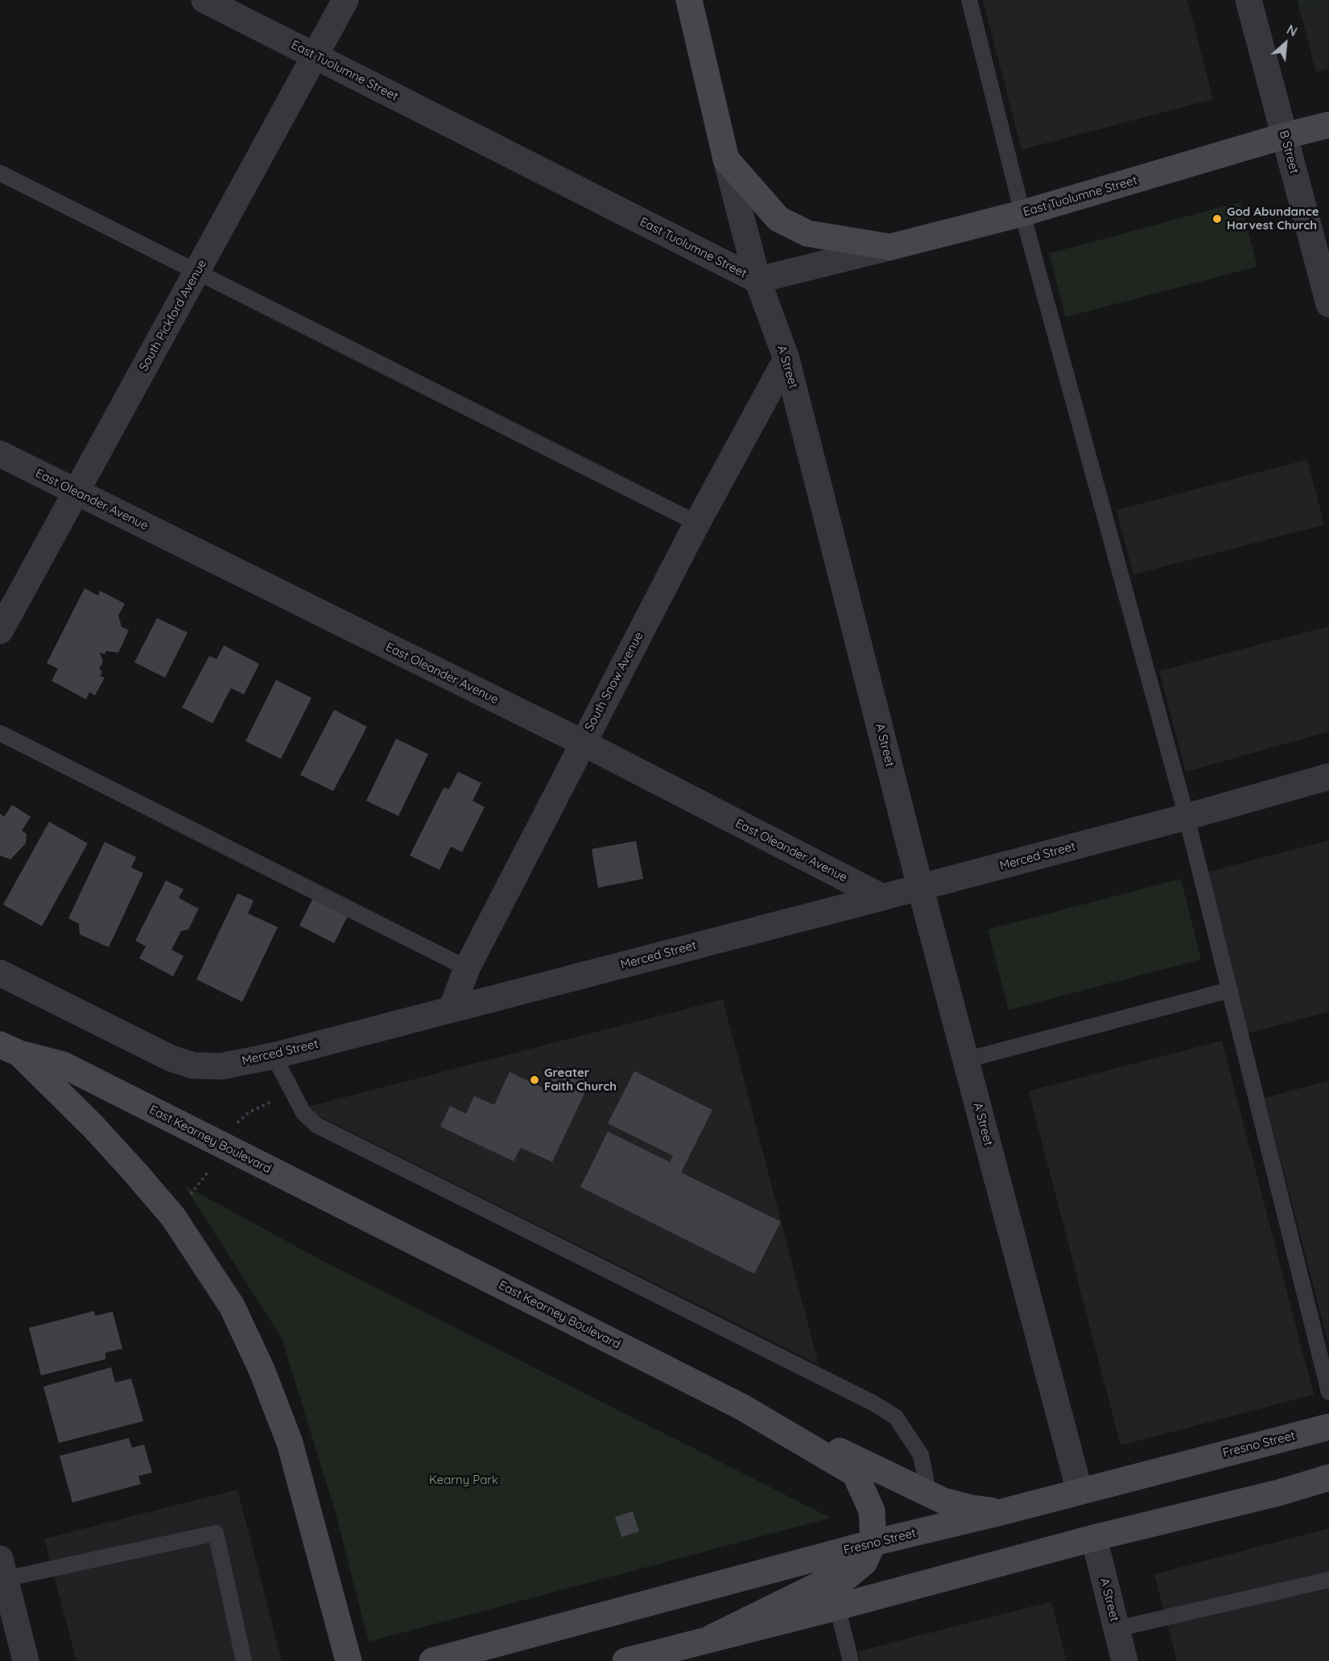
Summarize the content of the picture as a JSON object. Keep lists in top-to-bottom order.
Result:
{
  "streets": {
    "main road": [
      "East Tuolumne Street",
      "A Street",
      "East Kearney Boulevard",
      "Fresno Street"
    ],
    "street": [
      "B Street",
      "South Pickford Avenue",
      "East Oleander Avenue",
      "South Snow Avenue",
      "Merced Street"
    ]
  },
  "crossings": [
    ["East Tuolumne Street", "B Street"],
    ["East Tuolumne Street", "South Pickford Avenue"],
    ["East Tuolumne Street", "A Street"],
    ["South Pickford Avenue", "East Oleander Avenue"],
    ["A Street", "South Snow Avenue"],
    ["A Street", "Merced Street"],
    ["A Street", "Fresno Street"],
    ["East Oleander Avenue", "South Snow Avenue"],
    ["East Oleander Avenue", "Merced Street"],
    ["South Snow Avenue", "Merced Street"],
    ["East Kearney Boulevard", "Fresno Street"]
  ],
  "parks": ["Kearny Park"],
  "places": ["God Abundance Harvest Church", "Greater Faith Church"],
  "north": "top right"
}
